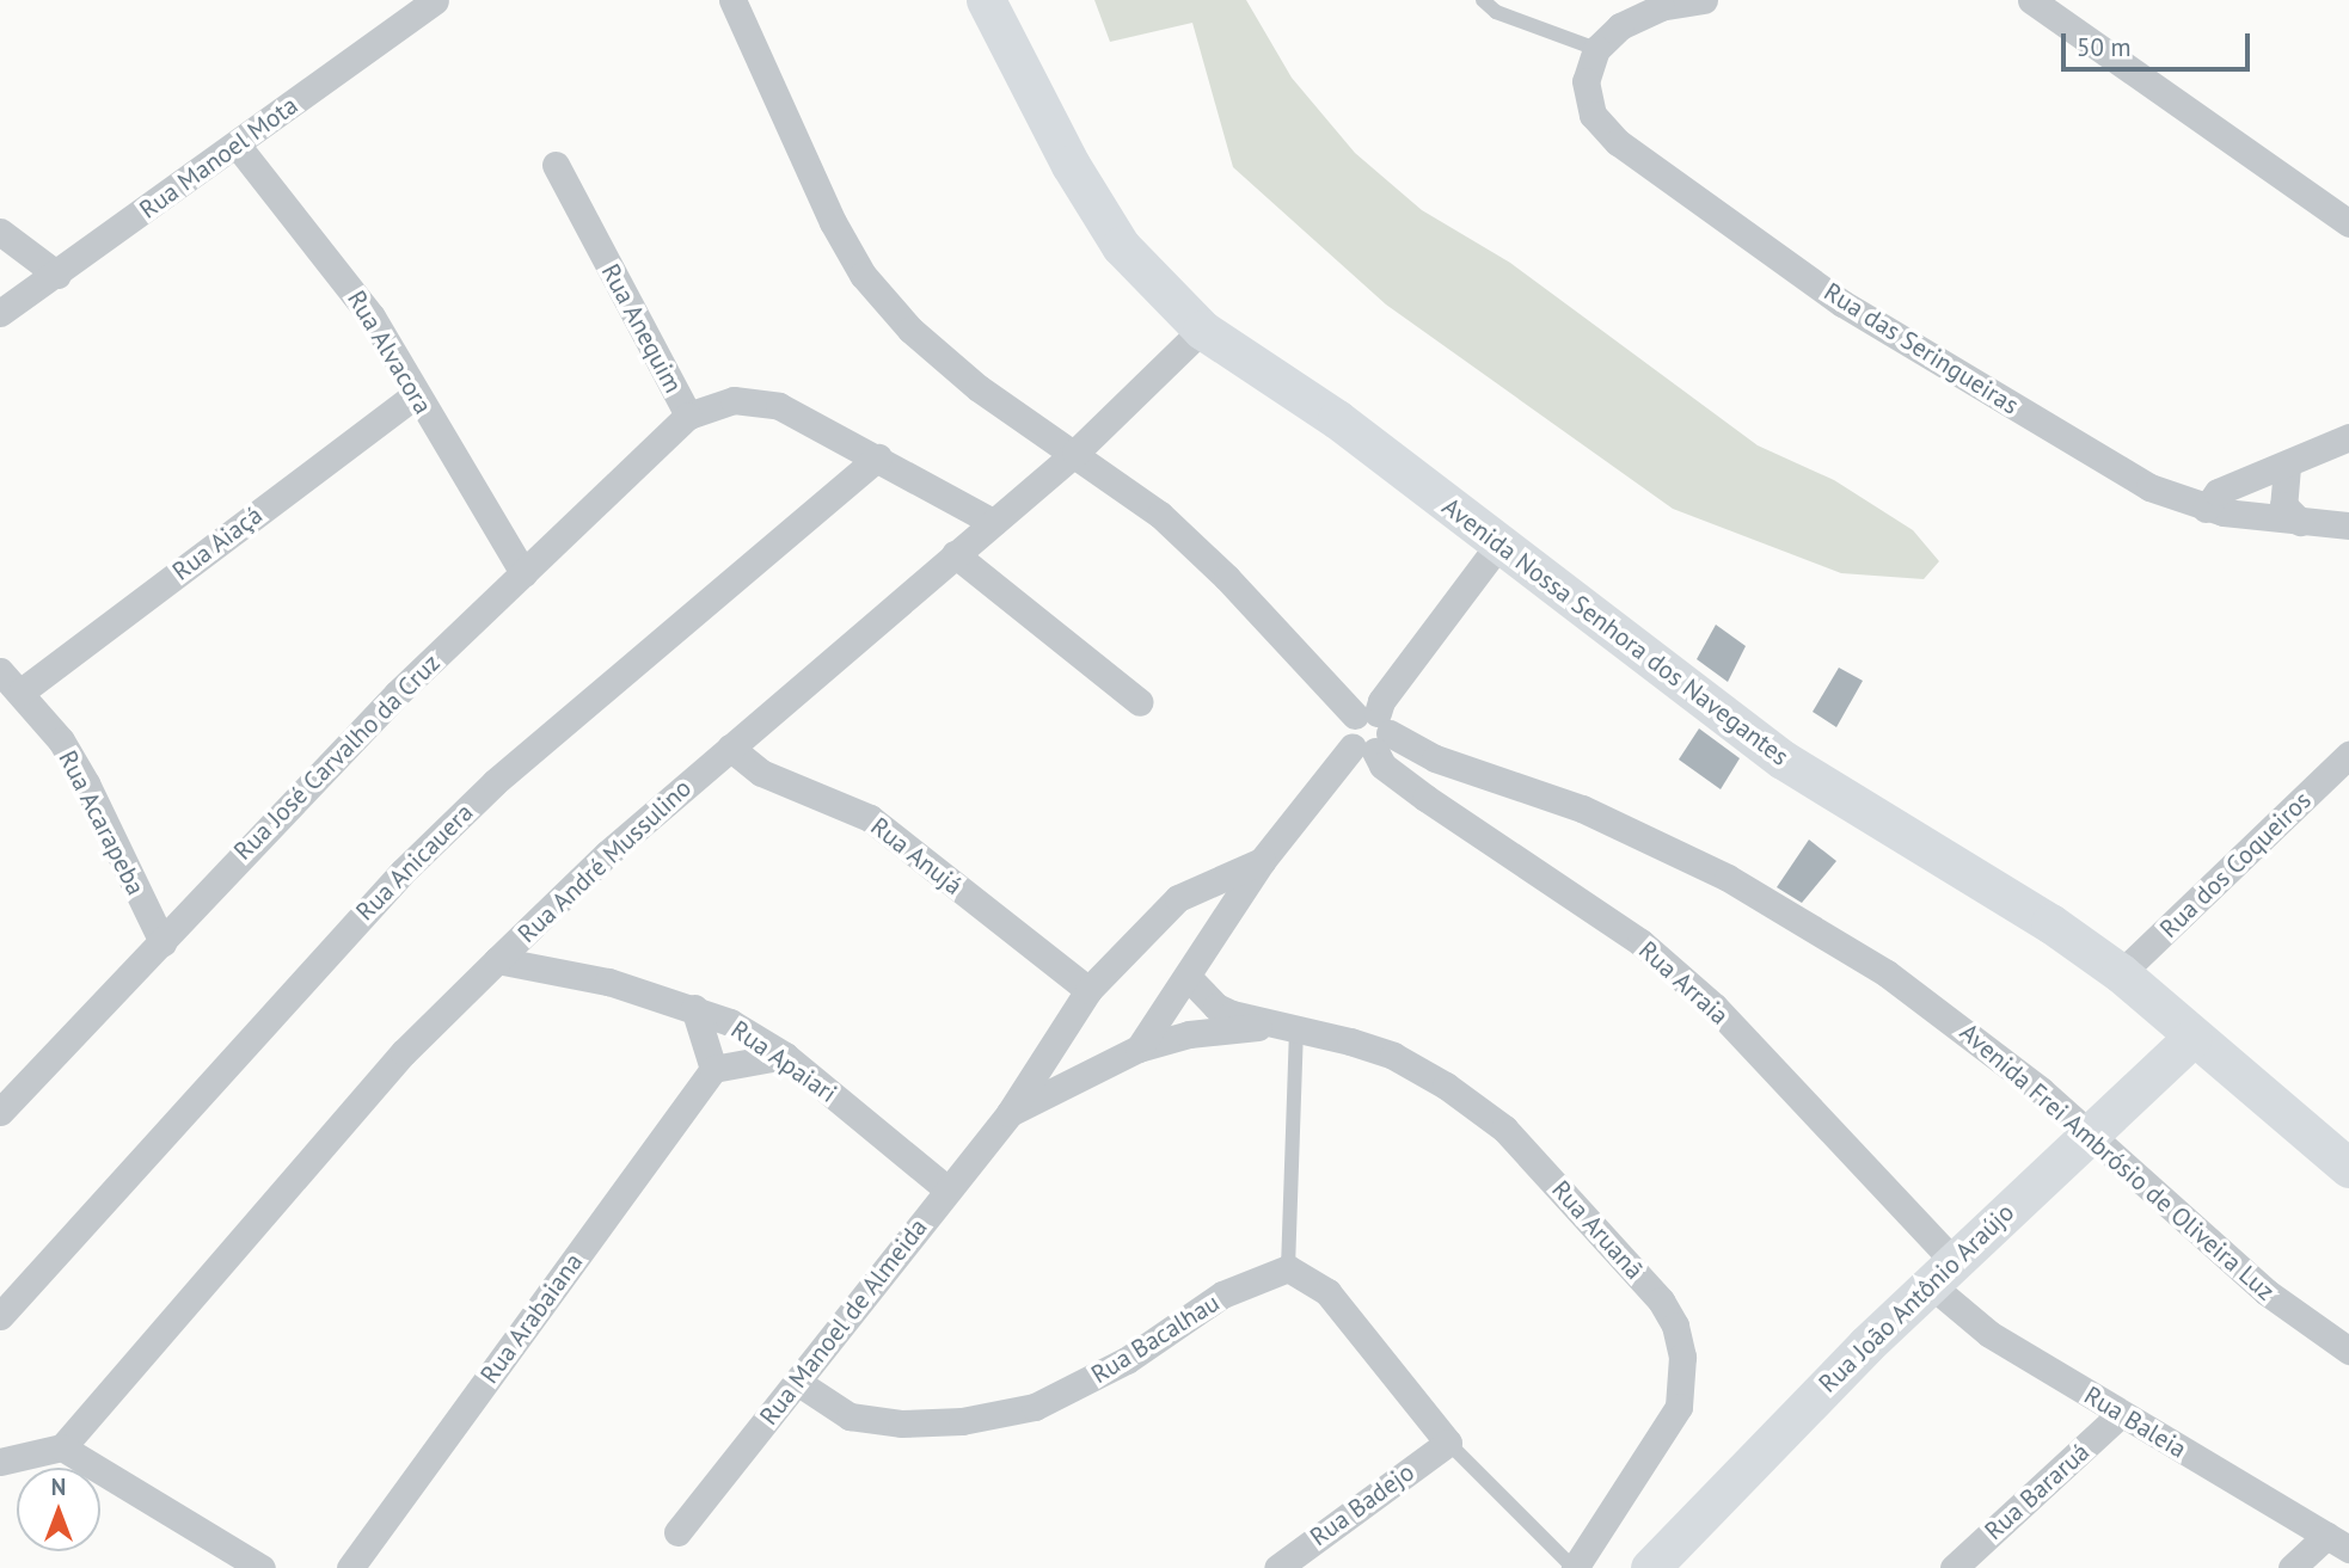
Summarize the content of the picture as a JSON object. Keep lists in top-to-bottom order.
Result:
{
  "streets": {
    "main road": ["Avenida Nossa Senhora dos Navegantes", "Rua João Antônio Araújo"],
    "street": [
      "Rua Manoel Mota",
      "Rua Anequim",
      "Rua das Seringueiras",
      "Rua Alvacora",
      "Rua Aiaçá",
      "Rua José Carvalho da Cruz",
      "Rua Acarapeba",
      "Rua Anujá",
      "Rua André Mussulino",
      "Rua Anicauera",
      "Rua dos Coqueiros",
      "Rua Arraia",
      "Rua Apaiari",
      "Avenida Frei Ambrósio de Oliveira Luz",
      "Rua Aruanã",
      "Rua Arabaiana",
      "Rua Manoel de Almeida",
      "Rua Bacalhau",
      "Rua Baleia",
      "Rua Bararuá",
      "Rua Badejo"
    ]
  },
  "crossings": [
    ["Rua Manoel Mota", "Rua Alvacora"],
    ["Rua Anequim", "Rua José Carvalho da Cruz"],
    ["Rua Anequim", "Rua André Mussulino"],
    ["Rua Anequim", "Rua Anicauera"],
    ["Rua Alvacora", "Rua Aiaçá"],
    ["Rua Alvacora", "Rua José Carvalho da Cruz"],
    ["Rua Aiaçá", "Rua Acarapeba"],
    ["Avenida Nossa Senhora dos Navegantes", "Rua André Mussulino"],
    ["Avenida Nossa Senhora dos Navegantes", "Rua dos Coqueiros"],
    ["Avenida Nossa Senhora dos Navegantes", "Rua João Antônio Araújo"],
    ["Avenida Nossa Senhora dos Navegantes", "Rua Manoel de Almeida"],
    ["Rua José Carvalho da Cruz", "Rua Acarapeba"],
    ["Rua Anujá", "Rua André Mussulino"],
    ["Rua Anujá", "Rua Manoel de Almeida"],
    ["Rua André Mussulino", "Rua Apaiari"],
    ["Rua André Mussulino", "Avenida Frei Ambrósio de Oliveira Luz"],
    ["Rua Arraia", "Avenida Frei Ambrósio de Oliveira Luz"],
    ["Rua Arraia", "Rua João Antônio Araújo"],
    ["Rua Arraia", "Rua Manoel de Almeida"],
    ["Rua Arraia", "Rua Baleia"],
    ["Rua Apaiari", "Rua Manoel de Almeida"],
    ["Avenida Frei Ambrósio de Oliveira Luz", "Rua João Antônio Araújo"],
    ["Avenida Frei Ambrósio de Oliveira Luz", "Rua Manoel de Almeida"],
    ["Rua Aruanã", "Rua Manoel de Almeida"],
    ["Rua João Antônio Araújo", "Rua Baleia"],
    ["Rua Manoel de Almeida", "Rua Bacalhau"],
    ["Rua Baleia", "Rua Bararuá"]
  ],
  "scale_bar": "50 m",
  "north": "top"
}
